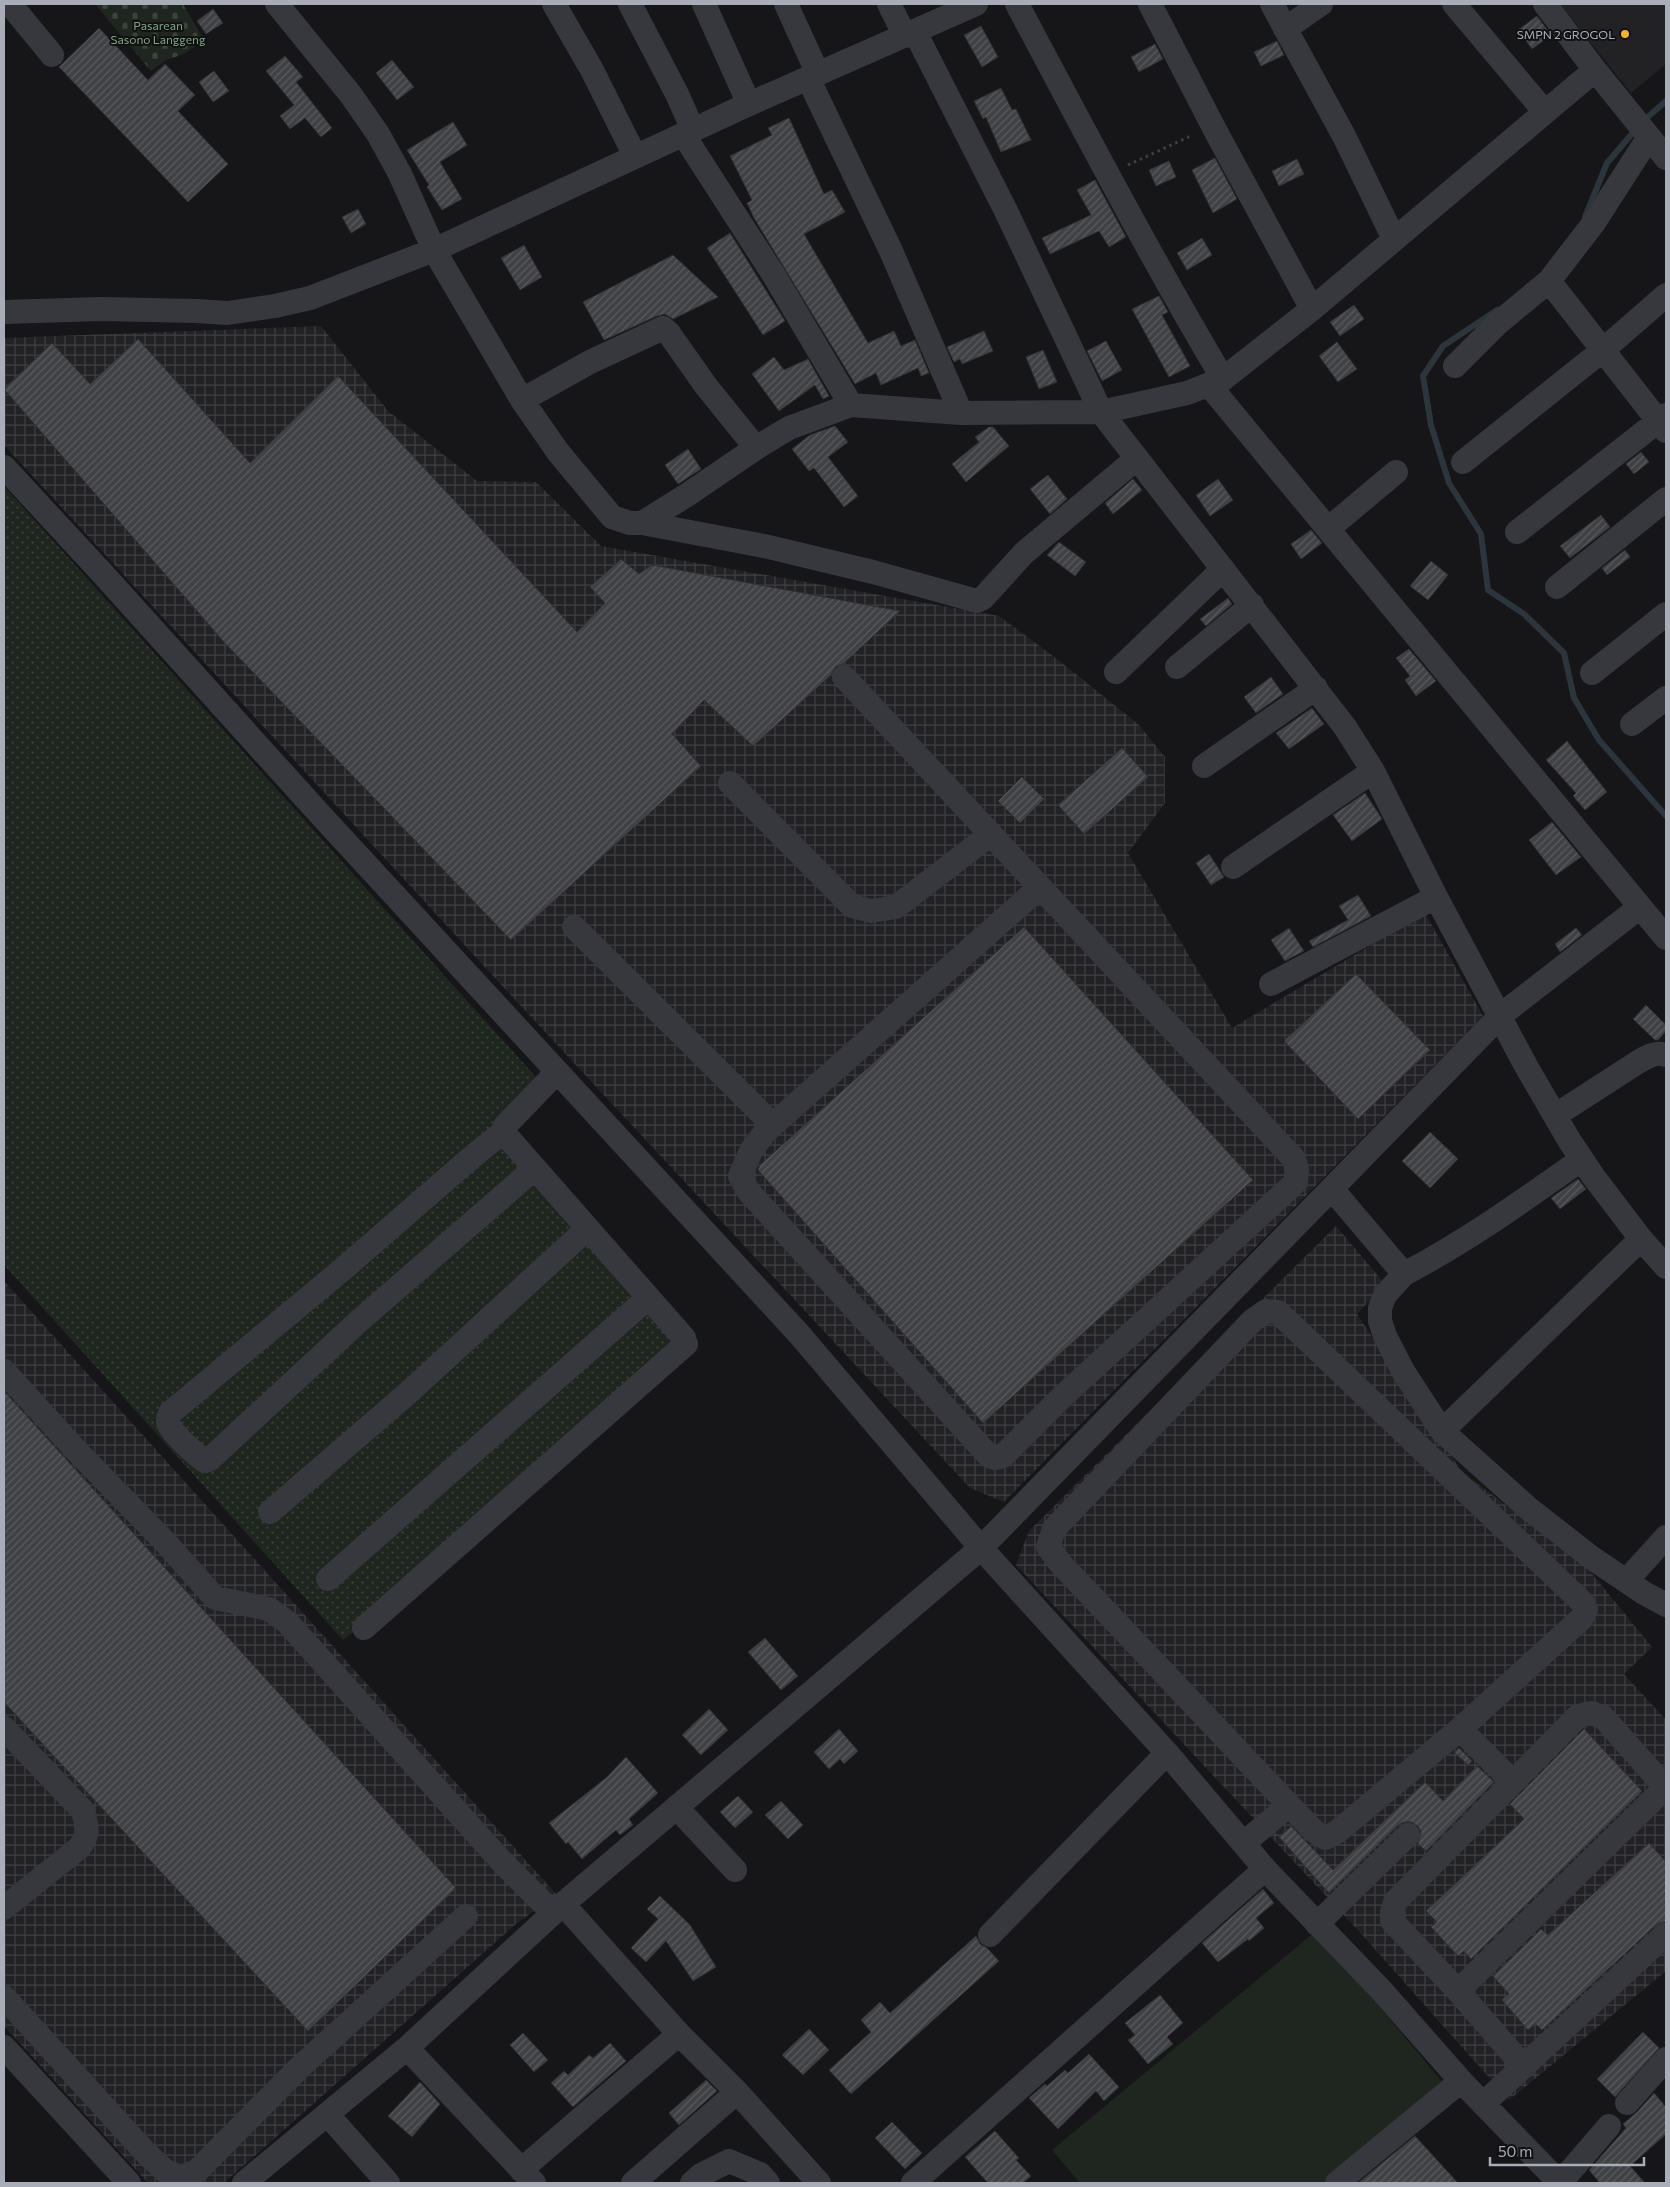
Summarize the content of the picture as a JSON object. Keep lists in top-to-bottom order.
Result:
{
  "parks": ["Pasarean Sasono Langgeng"],
  "places": ["SMPN 2 GROGOL"],
  "scale_bar": "50 m"
}
